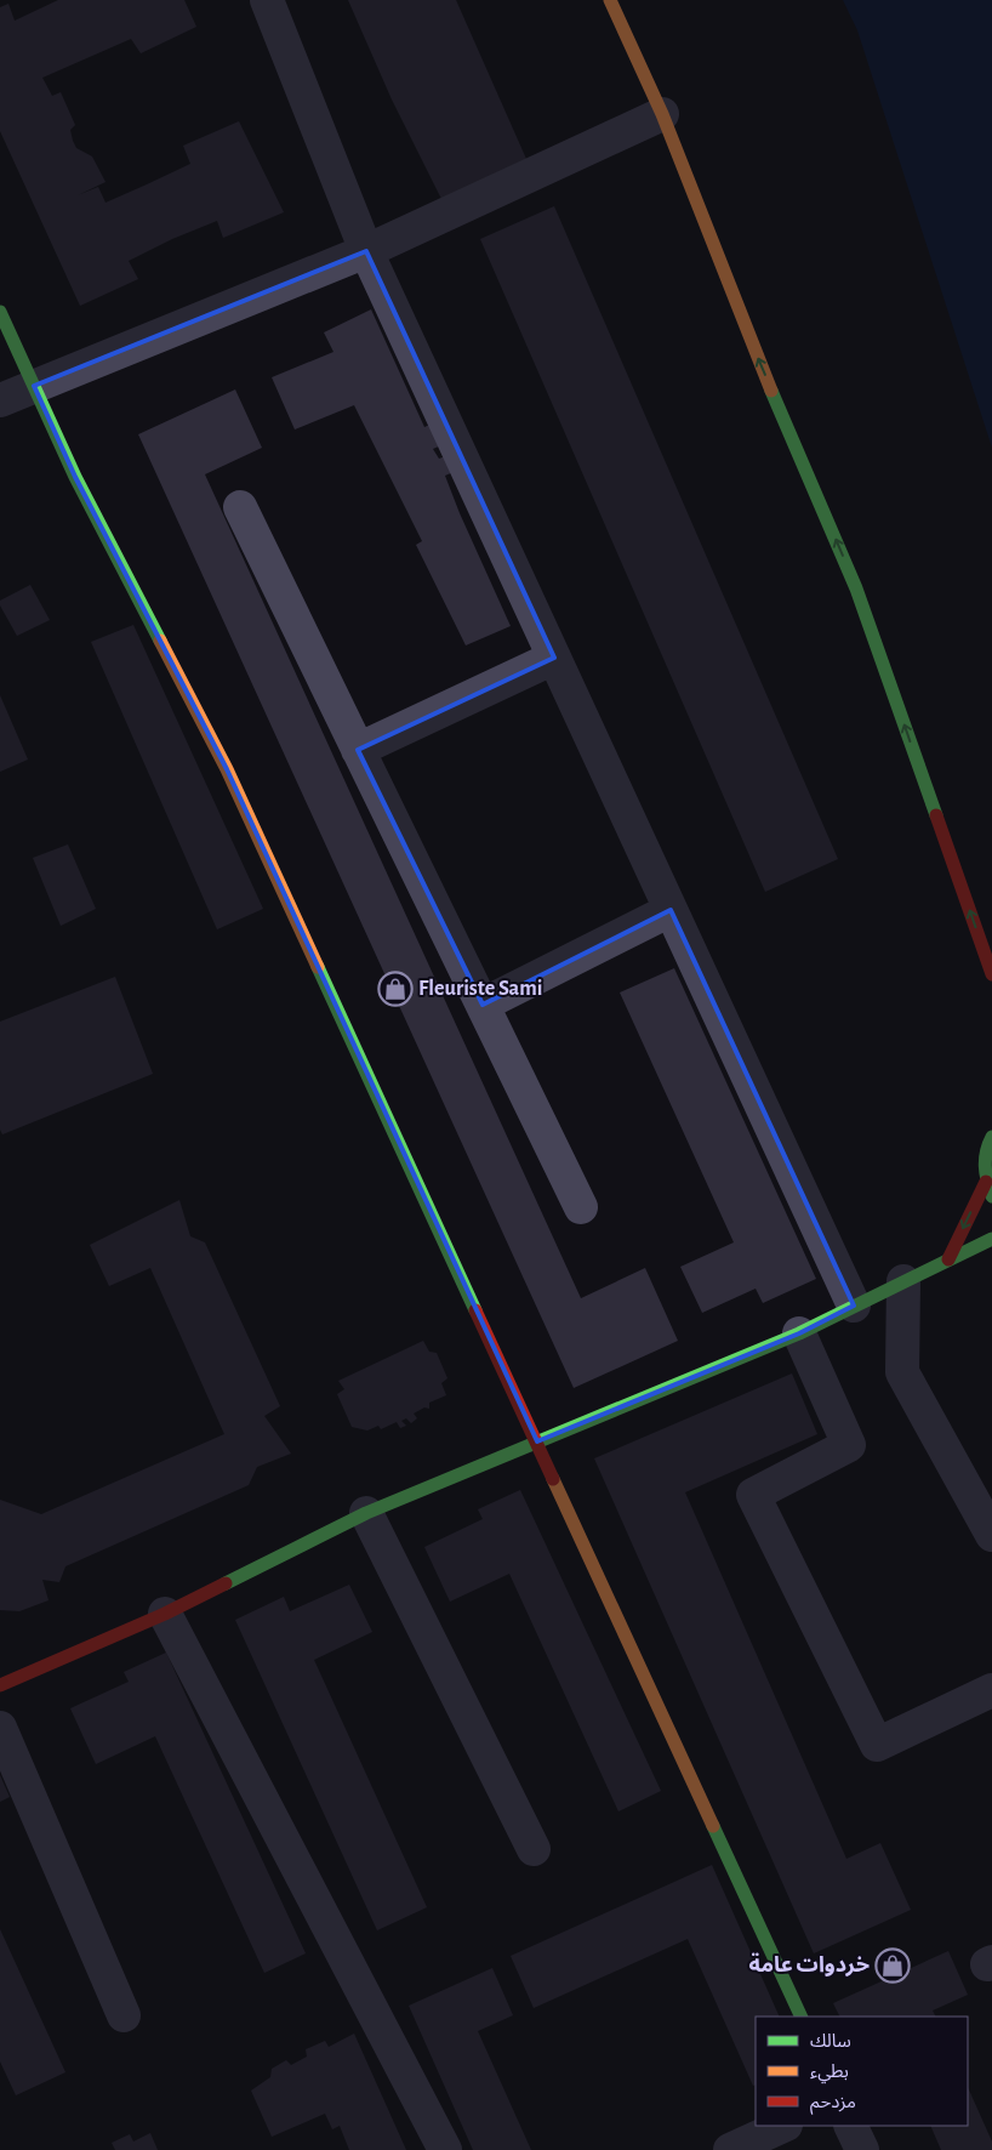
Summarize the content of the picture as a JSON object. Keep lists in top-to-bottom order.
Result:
{
  "places": {
    "shop": ["Fleuriste Sami", "خردوات عامة"]
  },
  "legend": ["سالك", "بطيء", "مزدحم"]
}
